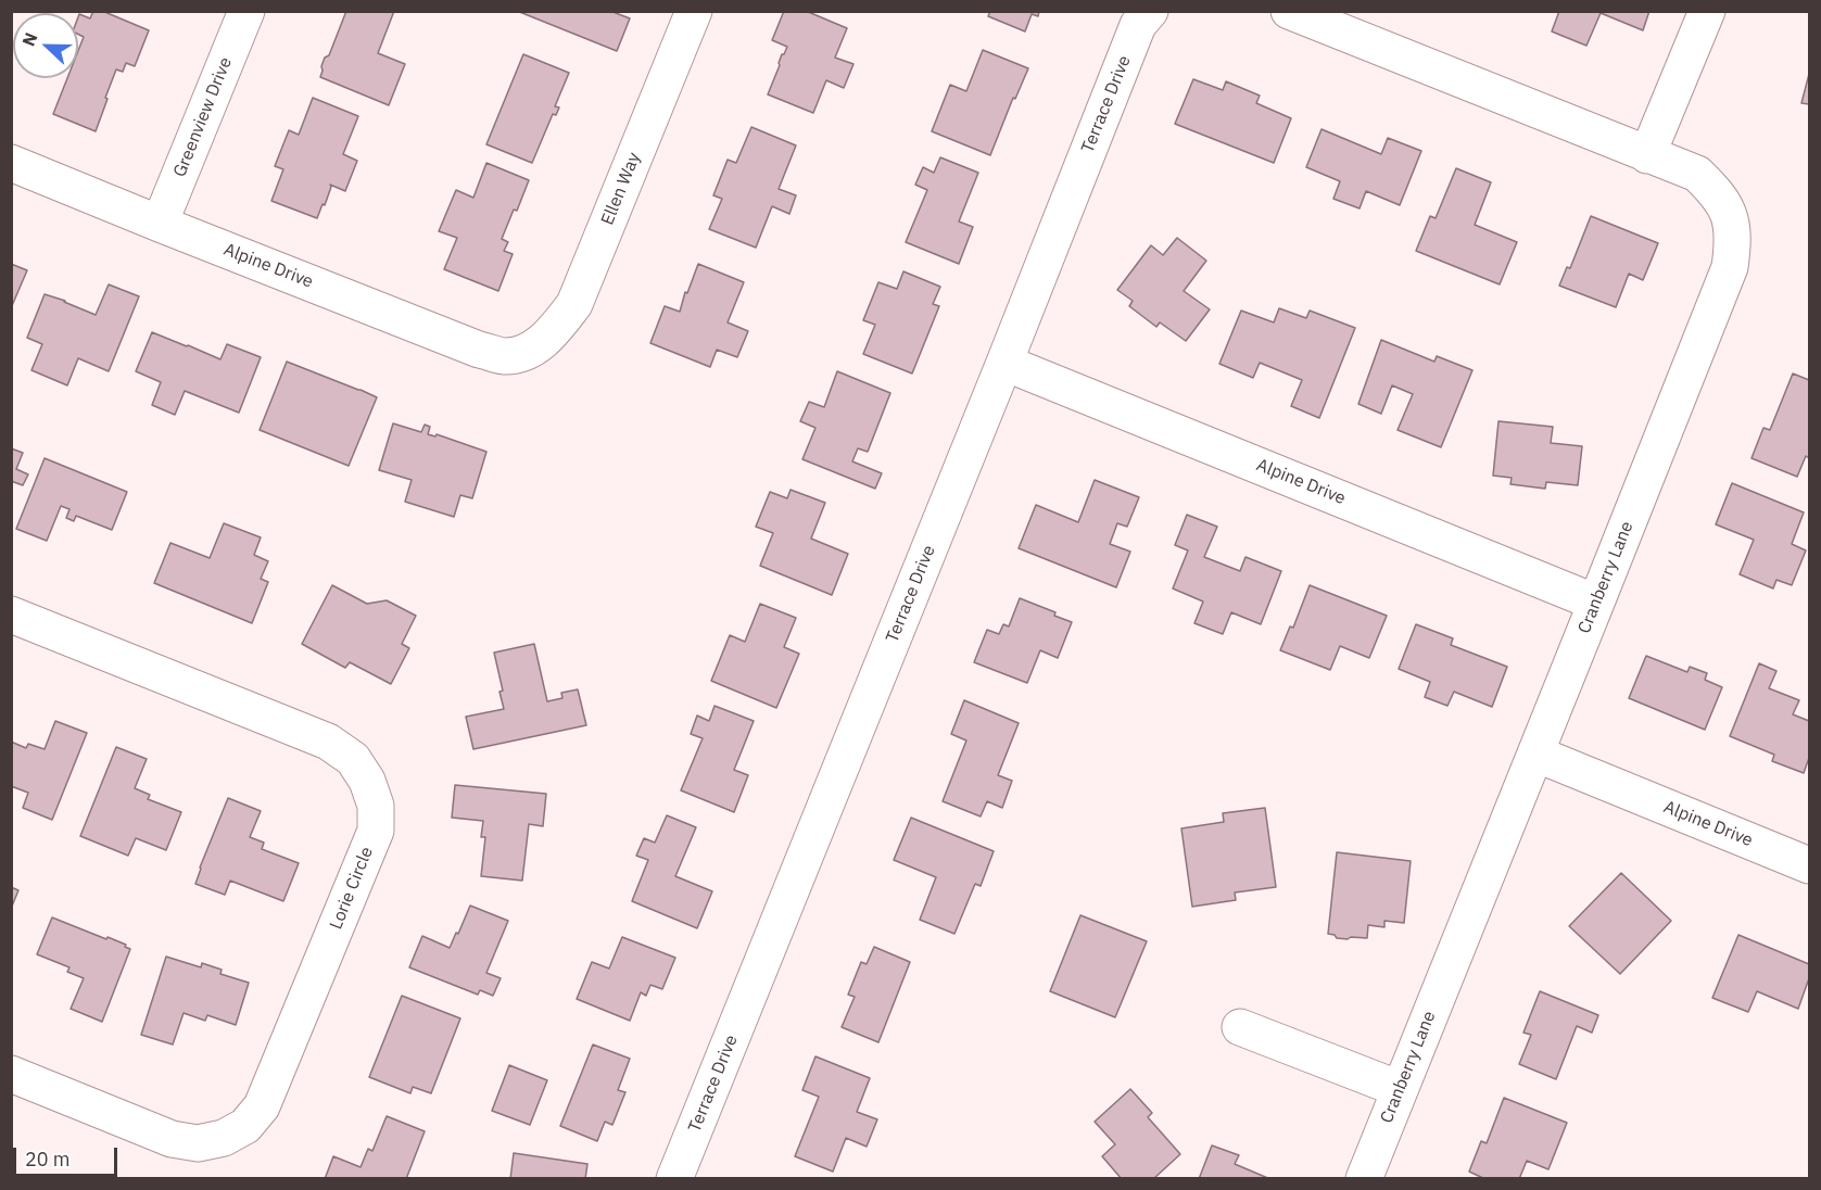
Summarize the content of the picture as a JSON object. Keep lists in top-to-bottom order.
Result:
{
  "streets": {
    "street": [
      "Terrace Drive",
      "Greenview Drive",
      "Ellen Way",
      "Alpine Drive",
      "Cranberry Lane",
      "Lorie Circle"
    ]
  },
  "crossings": [
    ["Terrace Drive", "Alpine Drive"],
    ["Greenview Drive", "Alpine Drive"],
    ["Ellen Way", "Alpine Drive"],
    ["Alpine Drive", "Cranberry Lane"]
  ],
  "scale_bar": "20 m",
  "north": "left"
}
